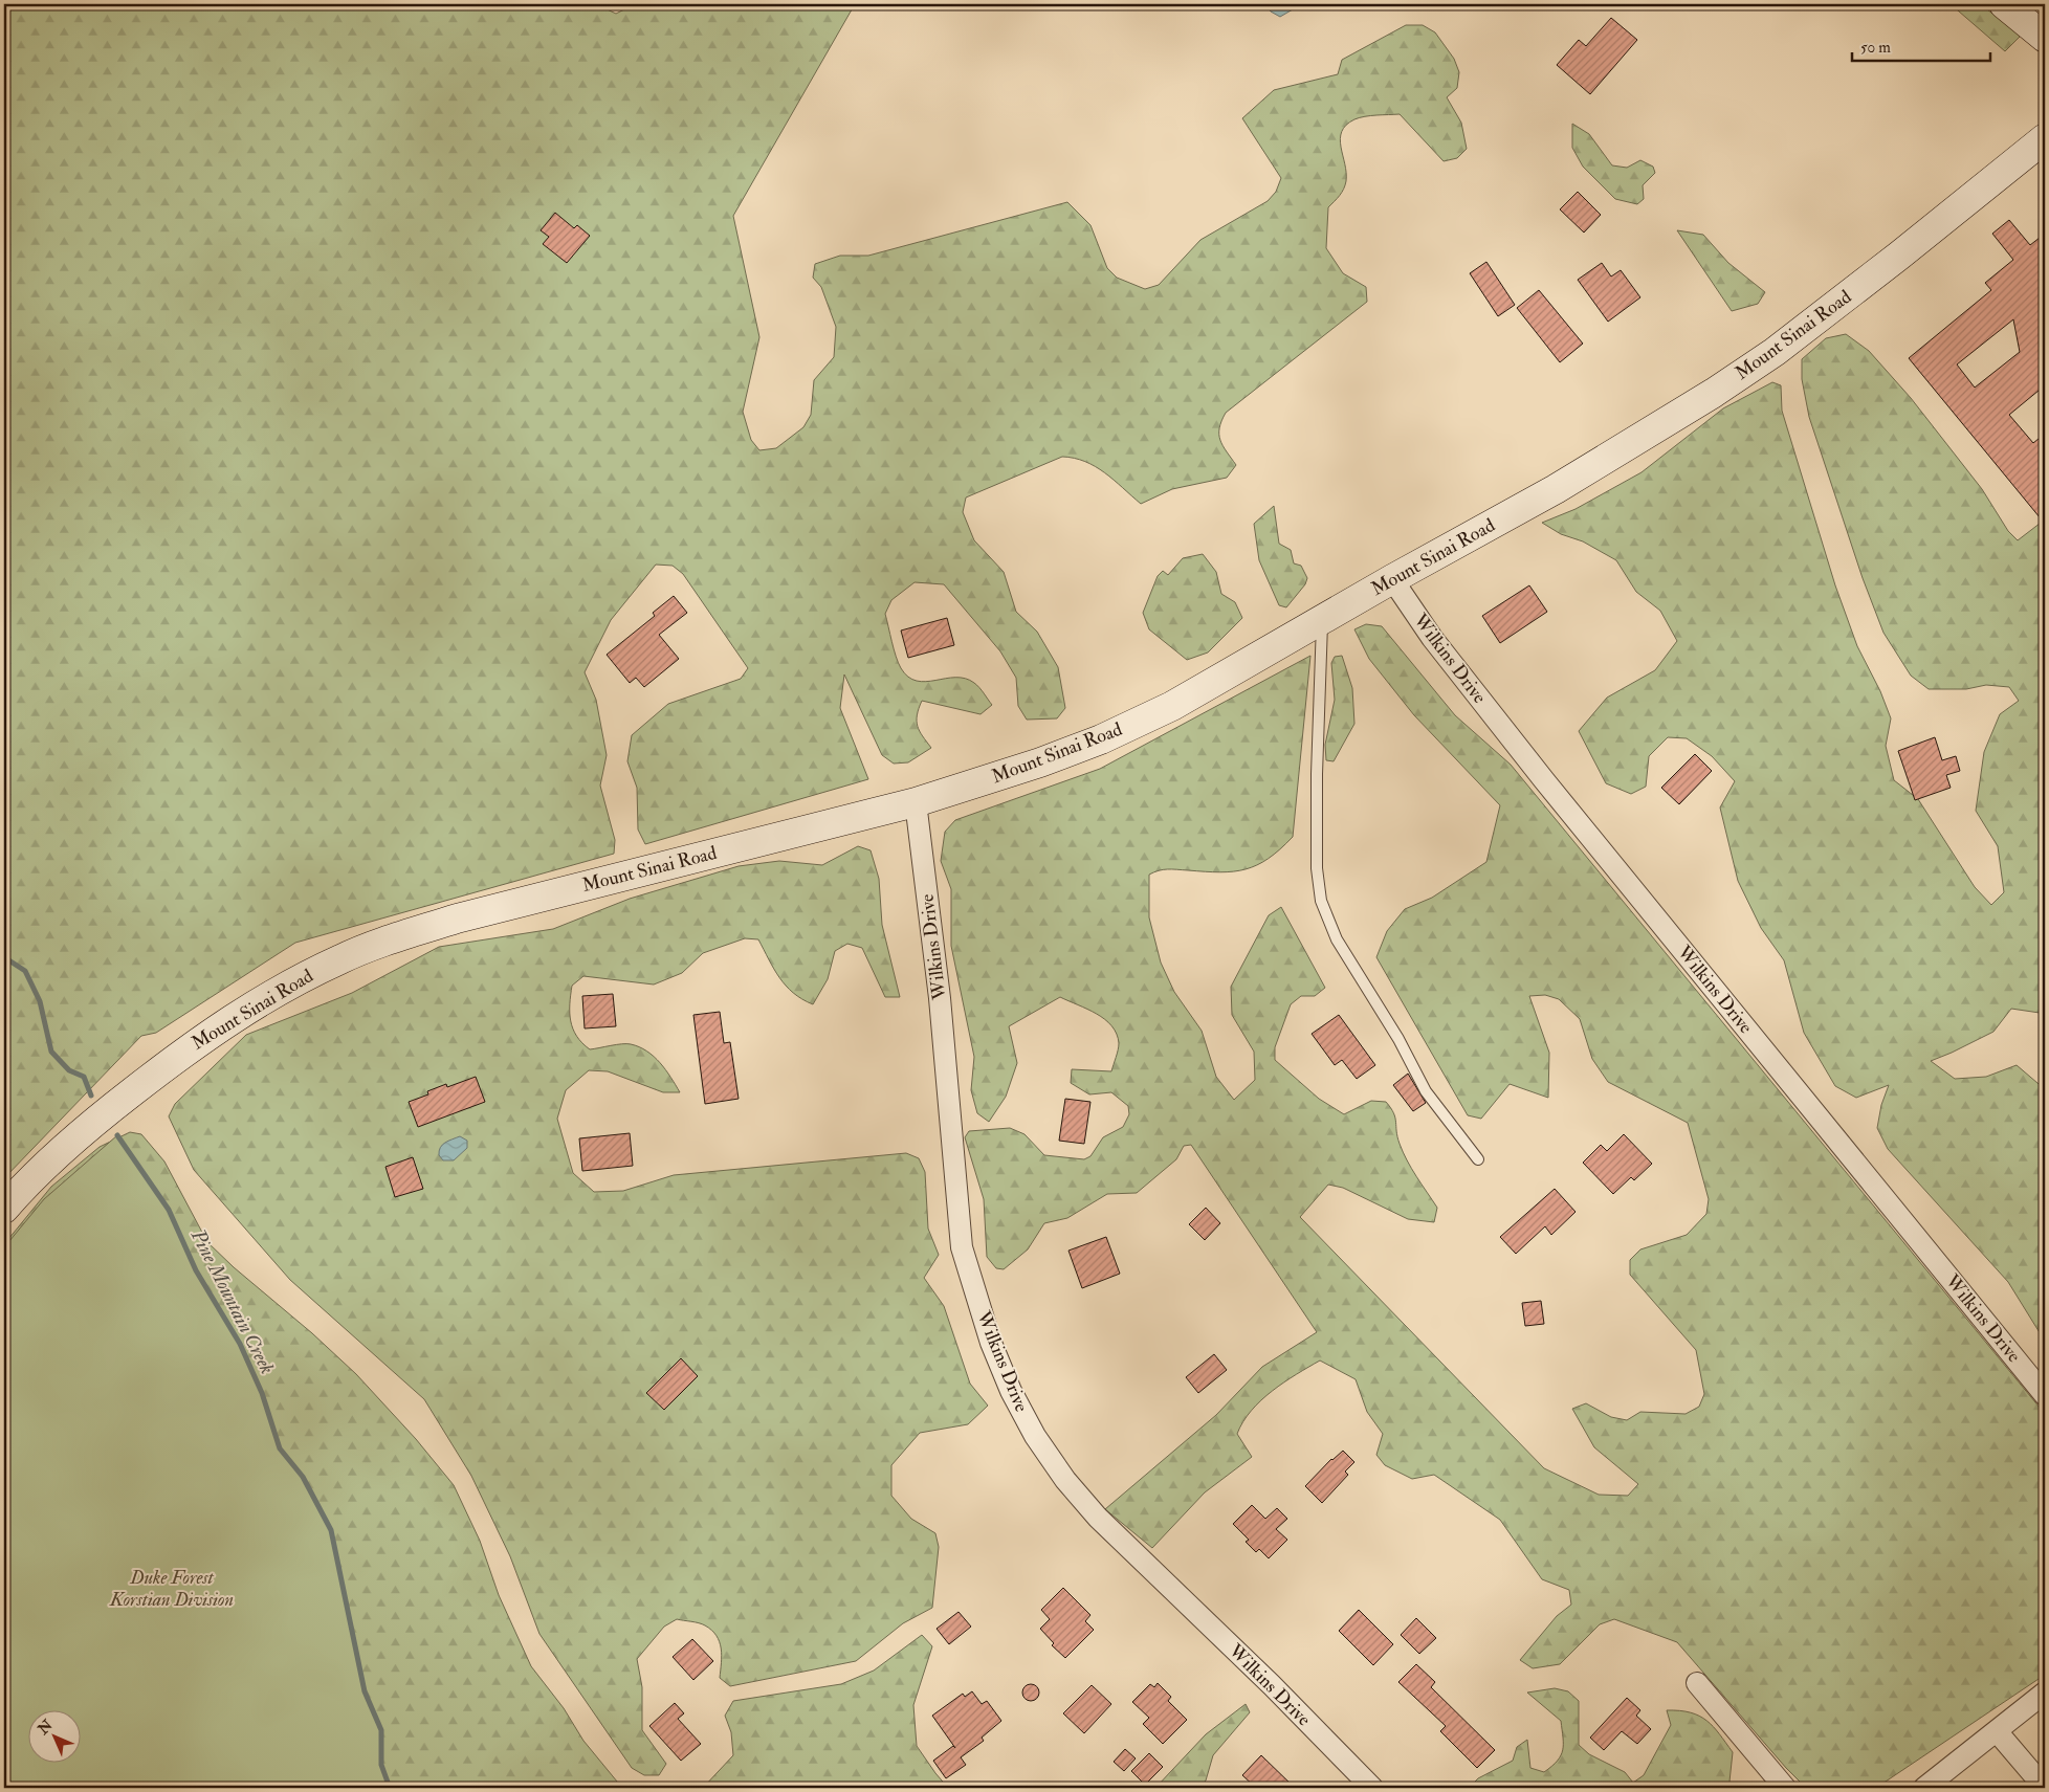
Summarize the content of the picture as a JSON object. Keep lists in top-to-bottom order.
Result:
{
  "streets": {
    "street": ["Mount Sinai Road", "Wilkins Drive"]
  },
  "crossings": [
    ["Mount Sinai Road", "Wilkins Drive"]
  ],
  "water": ["Pine Mountain Creek"],
  "parks": ["Duke Forest Korstian Division"],
  "scale_bar": "50 m",
  "north": "top left"
}
